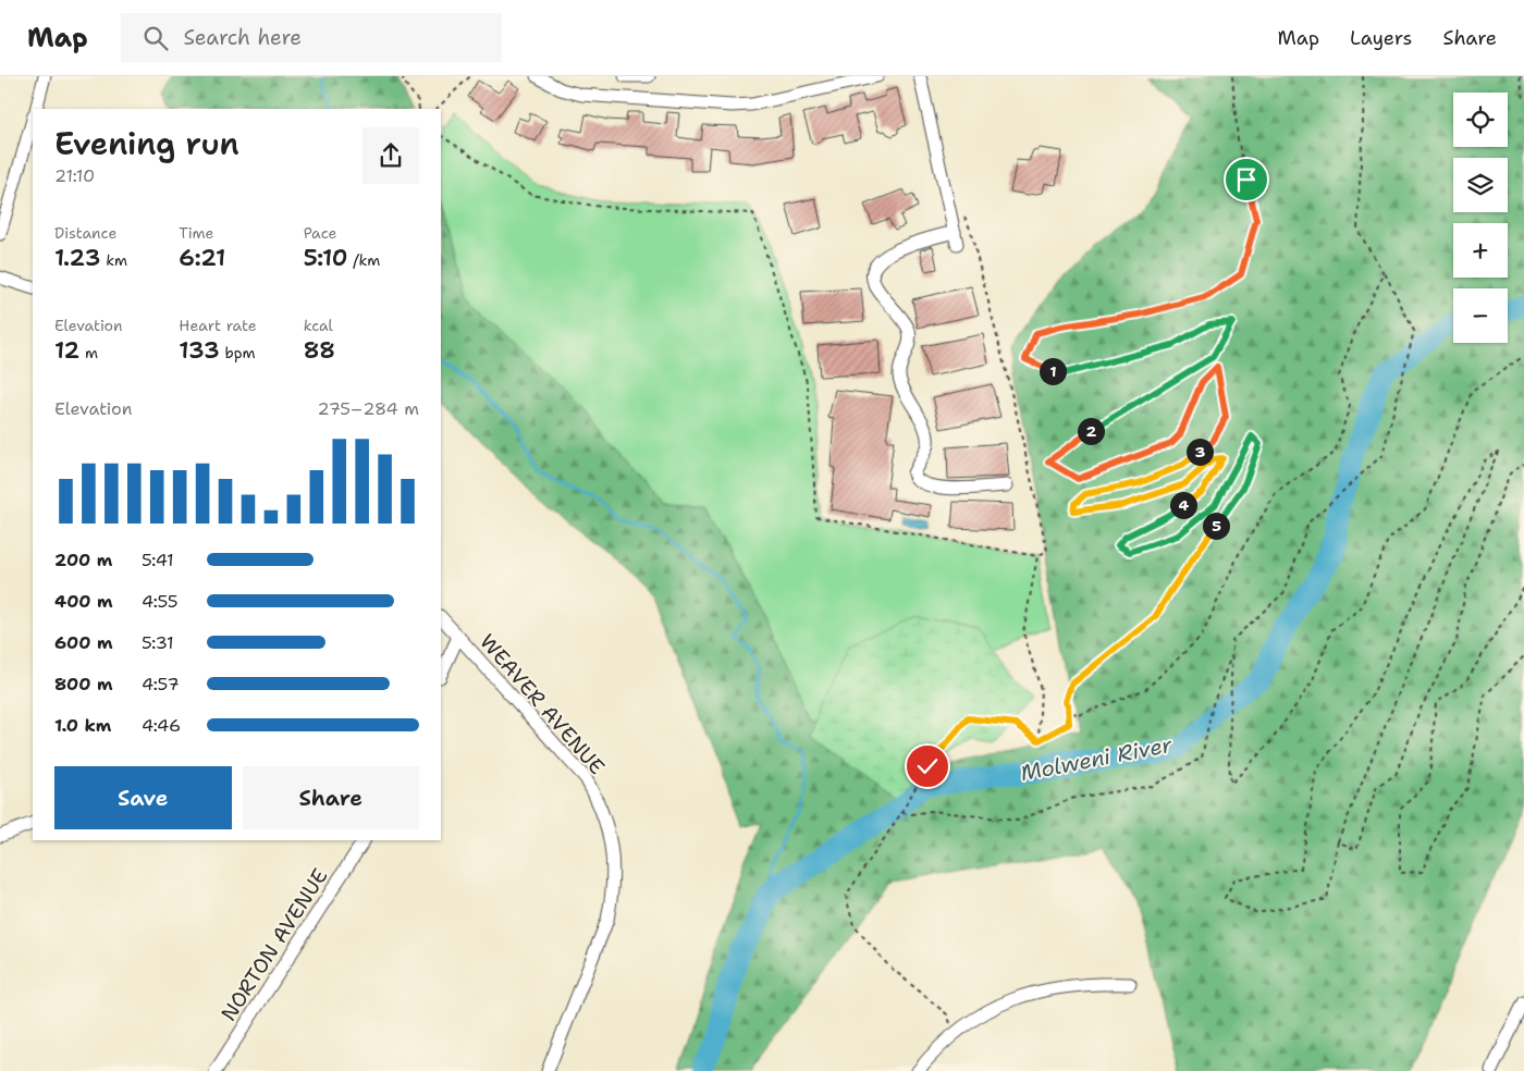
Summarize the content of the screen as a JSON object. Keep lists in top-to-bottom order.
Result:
{
  "streets": {
    "street": ["WEAVER AVENUE", "NORTON AVENUE"]
  },
  "water": ["Molweni River"],
  "page": {
    "header": "Map",
    "search": "Search here",
    "nav": ["Map", "Layers", "Share"],
    "map_buttons": ["+", "−"],
    "heading": ["Evening run", "21:10"],
    "stats": [
      ["Distance", "1.23 km"],
      ["Time", "6:21"],
      ["Pace", "5:10 /km"],
      ["Elevation", "12 m"],
      ["Heart rate", "133 bpm"],
      ["kcal", "88"]
    ],
    "pins": [
      "1",
      "2",
      "3",
      "4",
      "5"
    ],
    "chart": ["Elevation", "275–284 m"],
    "list": [
      {
        "name": "200 m",
        "note": "5:41"
      },
      {
        "name": "400 m",
        "note": "4:55"
      },
      {
        "name": "600 m",
        "note": "5:31"
      },
      {
        "name": "800 m",
        "note": "4:57"
      },
      {
        "name": "1.0 km",
        "note": "4:46"
      }
    ],
    "buttons": ["Save", "Share"]
  }
}
